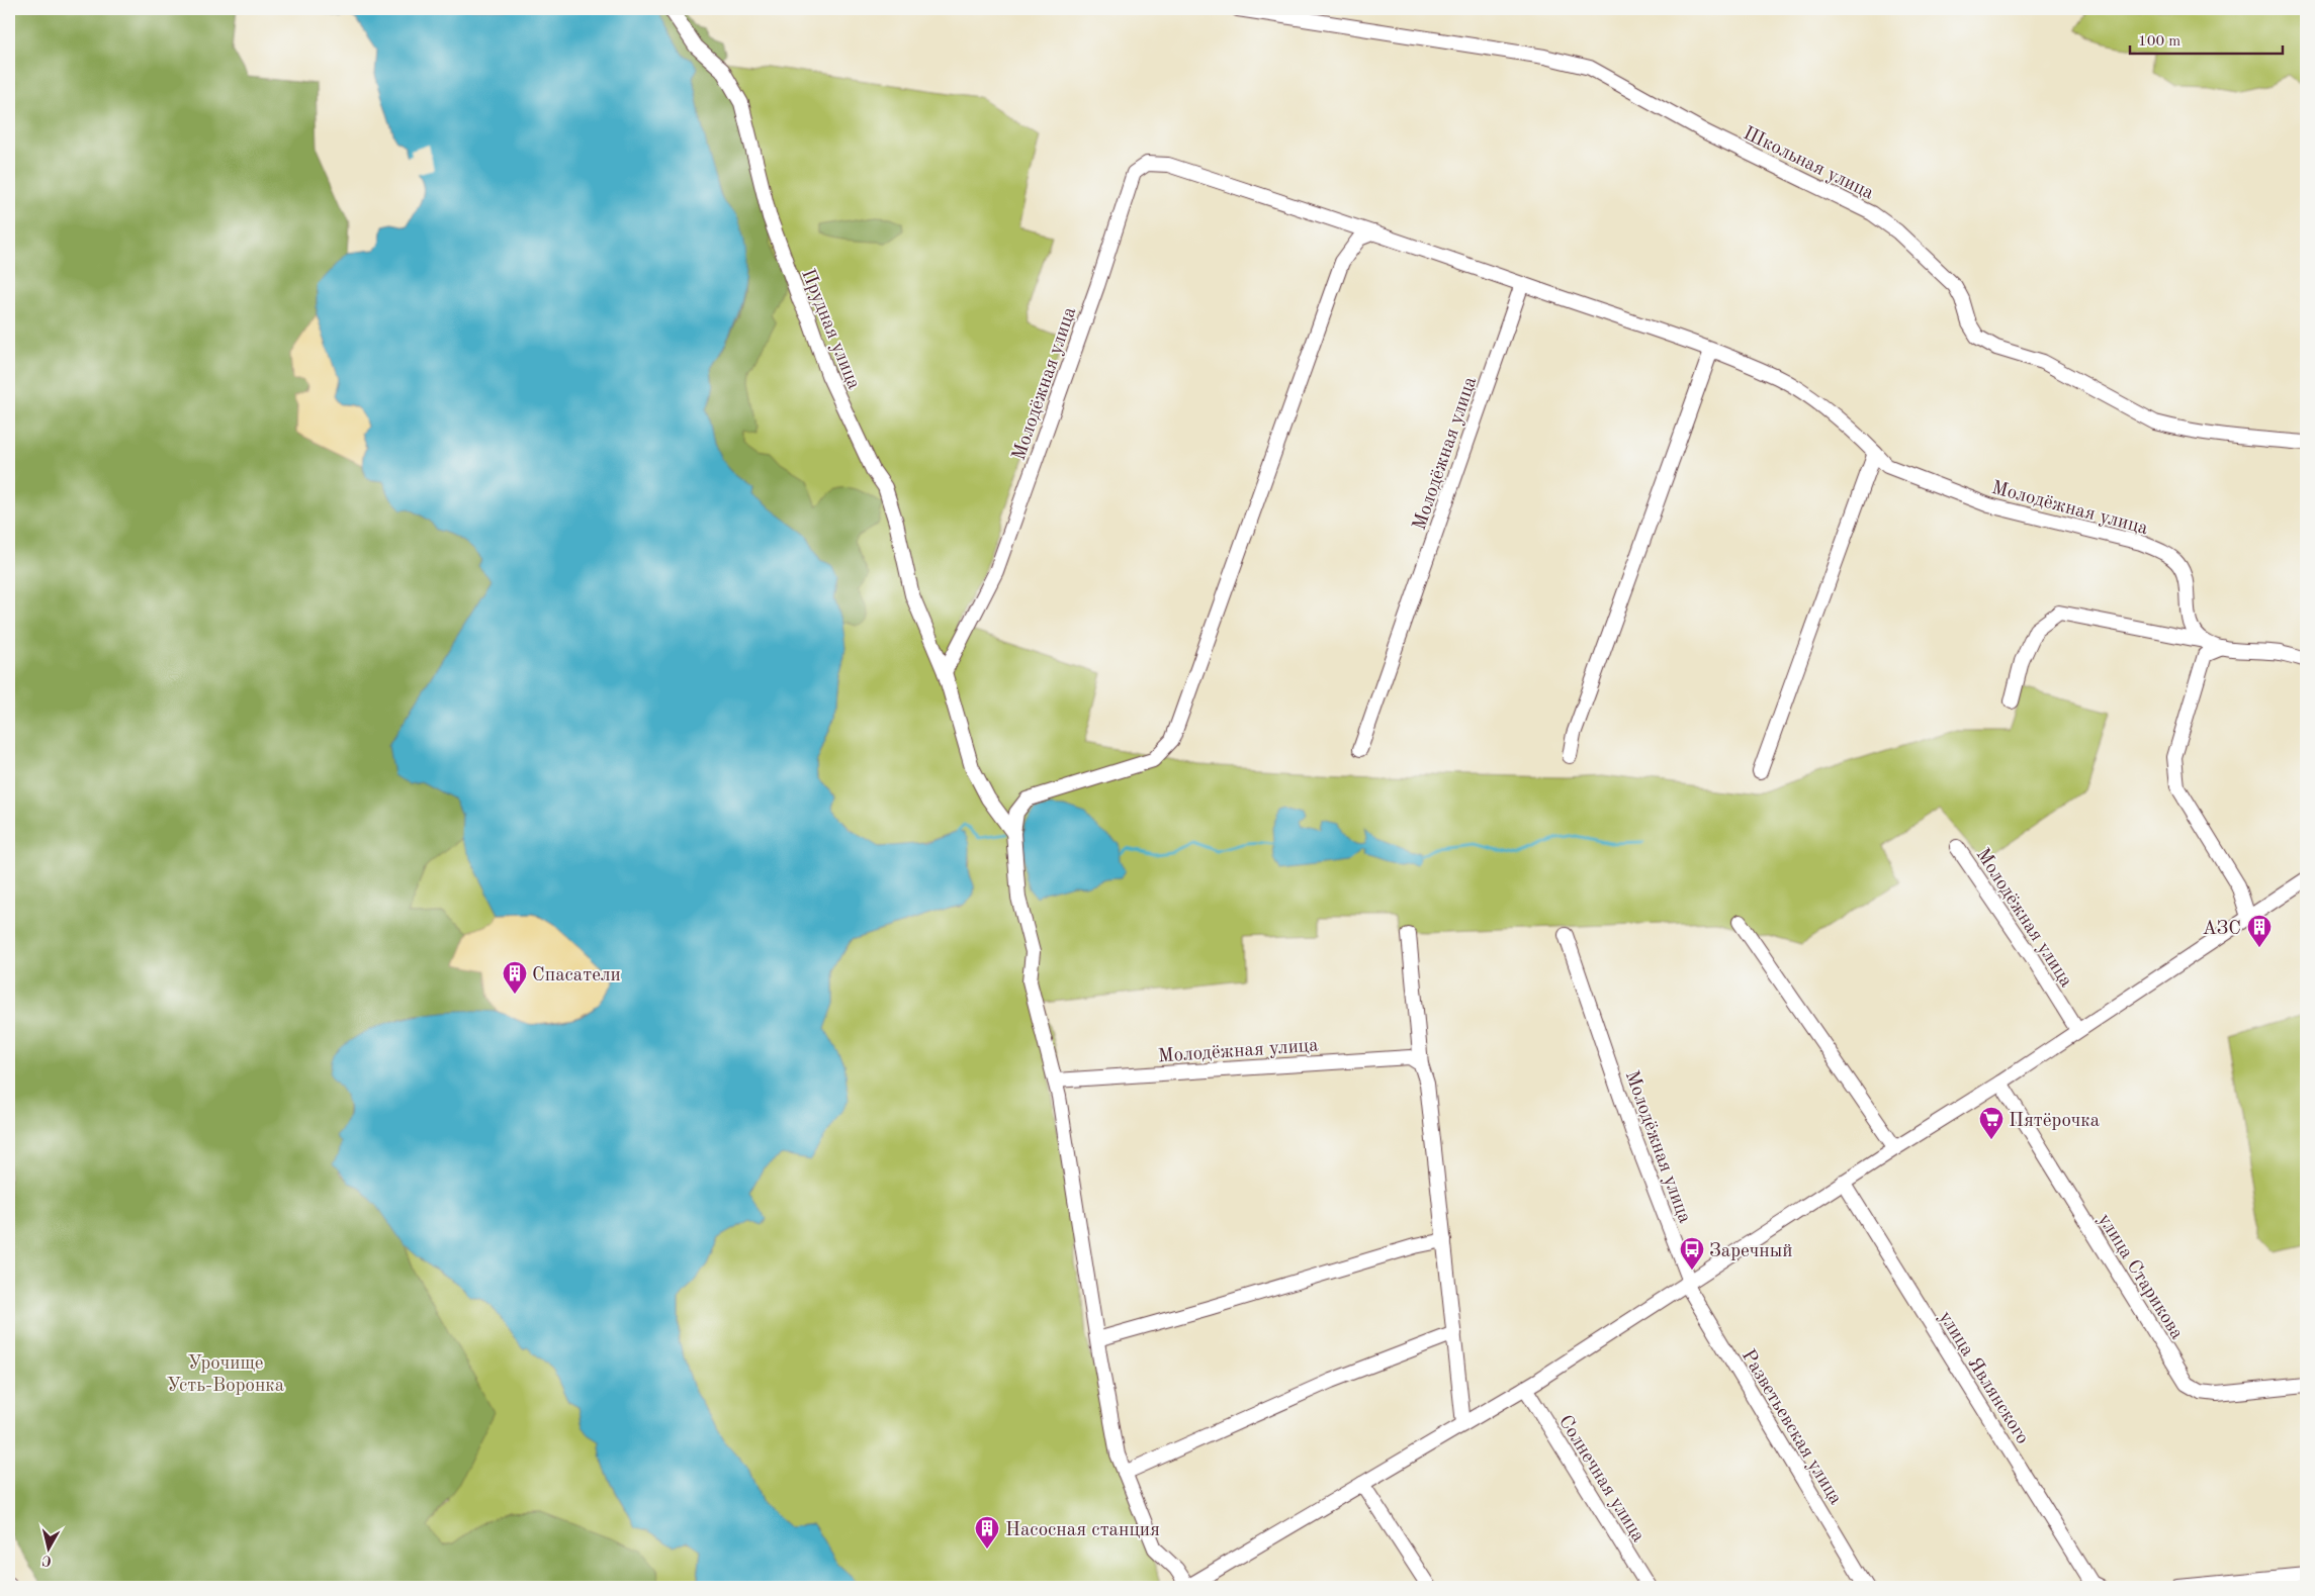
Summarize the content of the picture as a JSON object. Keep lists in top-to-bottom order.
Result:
{
  "streets": {
    "street": [
      "Школьная улица",
      "Прудная улица",
      "Молодёжная улица",
      "улица Старикова",
      "улица Являнского",
      "Разветьевская улица",
      "Солнечная улица"
    ]
  },
  "crossings": [
    ["Прудная улица", "Молодёжная улица"],
    ["Молодёжная улица", "Разветьевская улица"]
  ],
  "parks": ["Урочище Усть-Воронка"],
  "places": {
    "building": ["АЗС", "Спасатели", "Насосная станция"],
    "supermarket": ["Пятёрочка"],
    "bus stop": ["Заречный"]
  },
  "scale_bar": "100 m",
  "north": "bottom"
}
